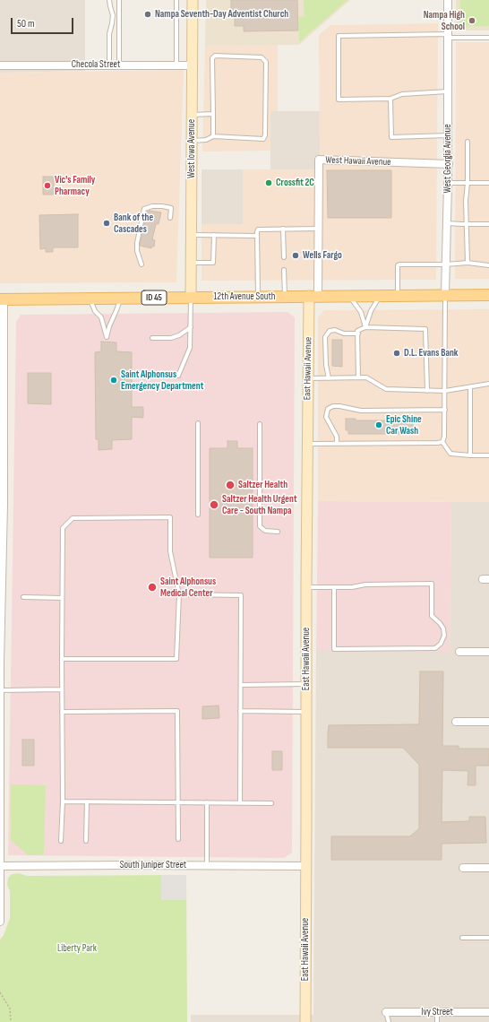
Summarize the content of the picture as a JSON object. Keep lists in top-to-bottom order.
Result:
{
  "streets": {
    "main road": ["12th Avenue South", "ID 45"],
    "street": [
      "Checola Street",
      "West Iowa Avenue",
      "West Georgia Avenue",
      "West Hawaii Avenue",
      "East Hawaii Avenue",
      "South Juniper Street",
      "Ivy Street"
    ]
  },
  "crossings": [
    ["Checola Street", "West Iowa Avenue"],
    ["West Iowa Avenue", "12th Avenue South"],
    ["West Georgia Avenue", "West Hawaii Avenue"],
    ["West Georgia Avenue", "12th Avenue South"],
    ["West Hawaii Avenue", "12th Avenue South"],
    ["West Hawaii Avenue", "East Hawaii Avenue"],
    ["12th Avenue South", "East Hawaii Avenue"],
    ["East Hawaii Avenue", "South Juniper Street"]
  ],
  "parks": ["Liberty Park"],
  "places": [
    "Nampa Seventh-Day Adventist Church",
    "Nampa High School",
    "Crossfit 2C",
    "Vic's Family Pharmacy",
    "Bank of the Cascades",
    "Wells Fargo",
    "D.L. Evans Bank",
    "Saint Alphonsus Emergency Department",
    "Epic Shine Car Wash",
    "Saltzer Health",
    "Saltzer Health Urgent Care - South Nampa",
    "Saint Alphonsus Medical Center"
  ],
  "scale_bar": "50 m"
}
